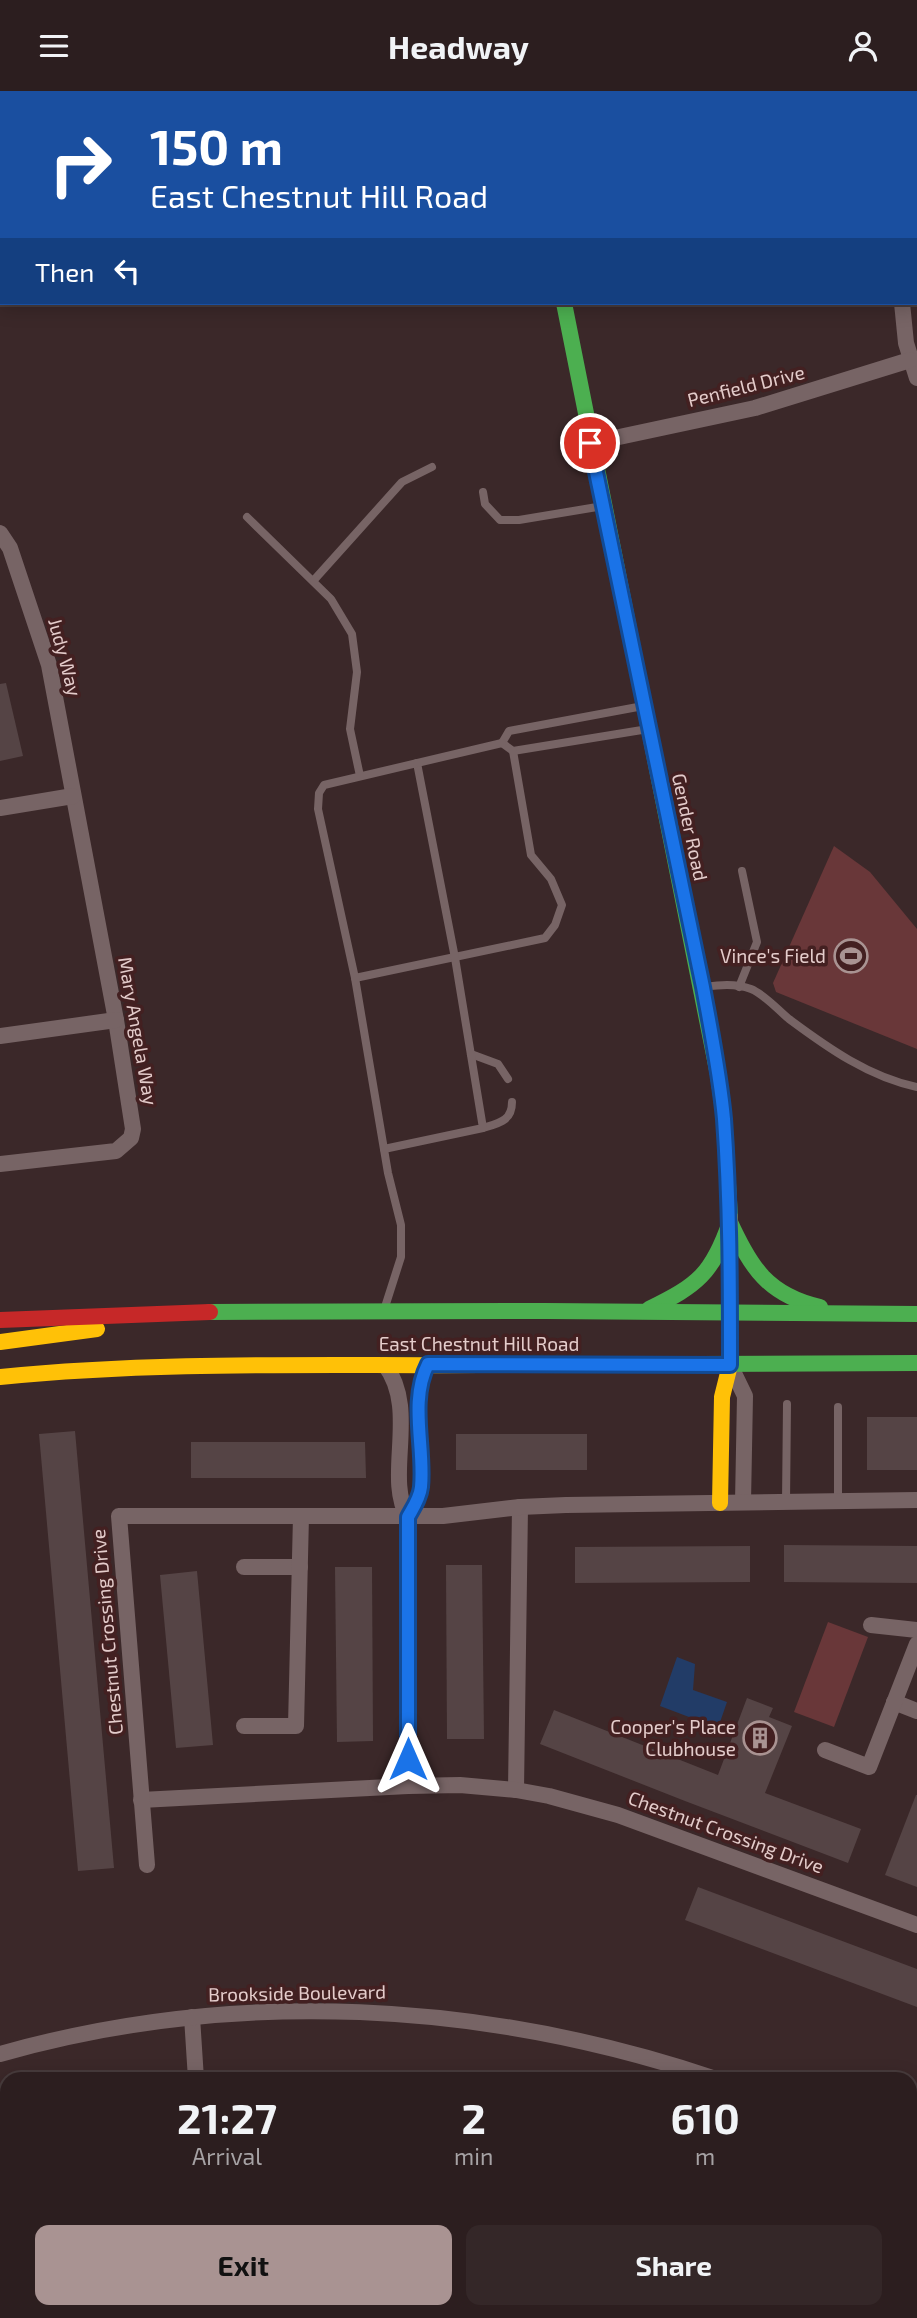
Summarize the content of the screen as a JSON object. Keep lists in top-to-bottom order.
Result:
{
  "streets": {
    "main road": ["Gender Road", "East Chestnut Hill Road"],
    "street": [
      "Penfield Drive",
      "Judy Way",
      "Mary Angela Way",
      "Chestnut Crossing Drive",
      "Brookside Boulevard"
    ]
  },
  "crossings": [
    ["Penfield Drive", "Gender Road"],
    ["Judy Way", "Mary Angela Way"],
    ["Gender Road", "East Chestnut Hill Road"]
  ],
  "places": {
    "sports": ["Vince's Field"],
    "building": ["Cooper's Place Clubhouse"]
  },
  "page": {
    "header": "Headway",
    "turn": ["150 m", "East Chestnut Hill Road"],
    "then": "Then",
    "eta": [
      "21:27",
      "Arrival",
      "2",
      "min",
      "610",
      "m"
    ],
    "buttons": ["Exit", "Share"]
  }
}
